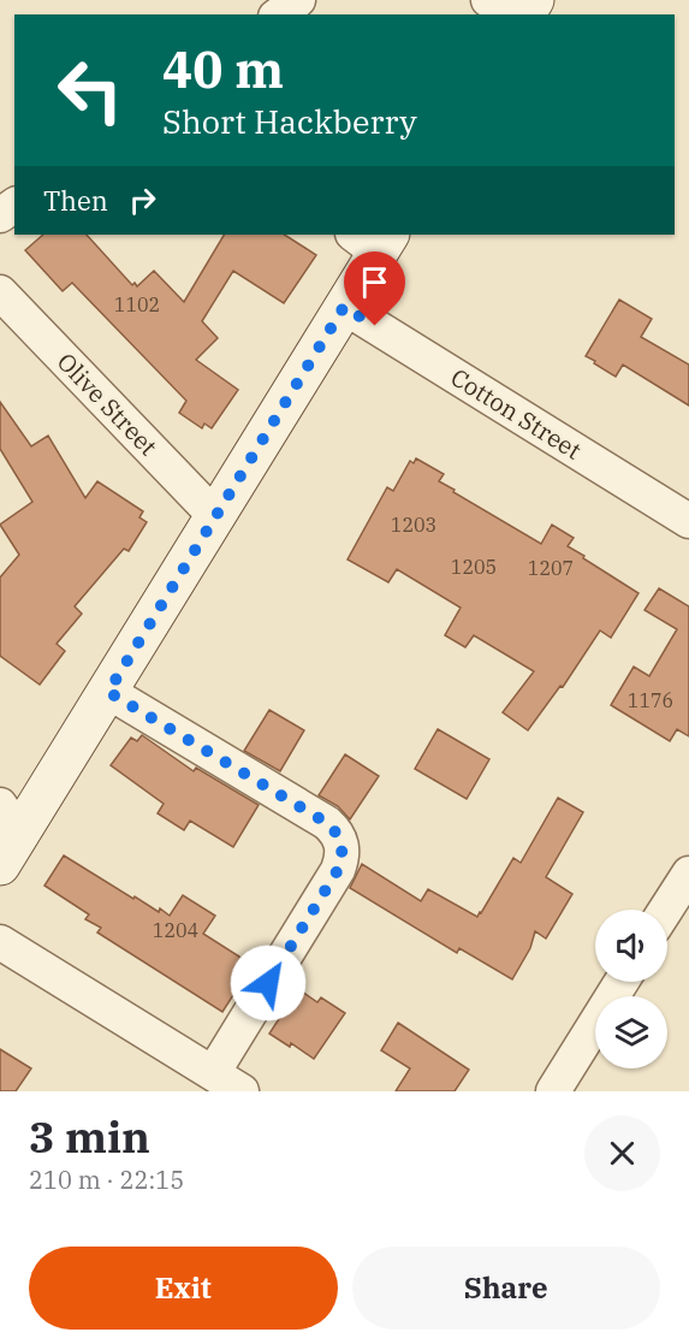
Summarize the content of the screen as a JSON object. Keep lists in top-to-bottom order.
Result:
{
  "streets": {
    "street": ["Olive Street", "Cotton Street"]
  },
  "house_numbers": [
    "1102",
    "1203",
    "1205",
    "1207",
    "1176",
    "1204"
  ],
  "page": {
    "turn": ["40 m", "Short Hackberry"],
    "then": "Then",
    "heading": ["3 min", "210 m · 22:15"],
    "buttons": ["Exit", "Share"]
  }
}
